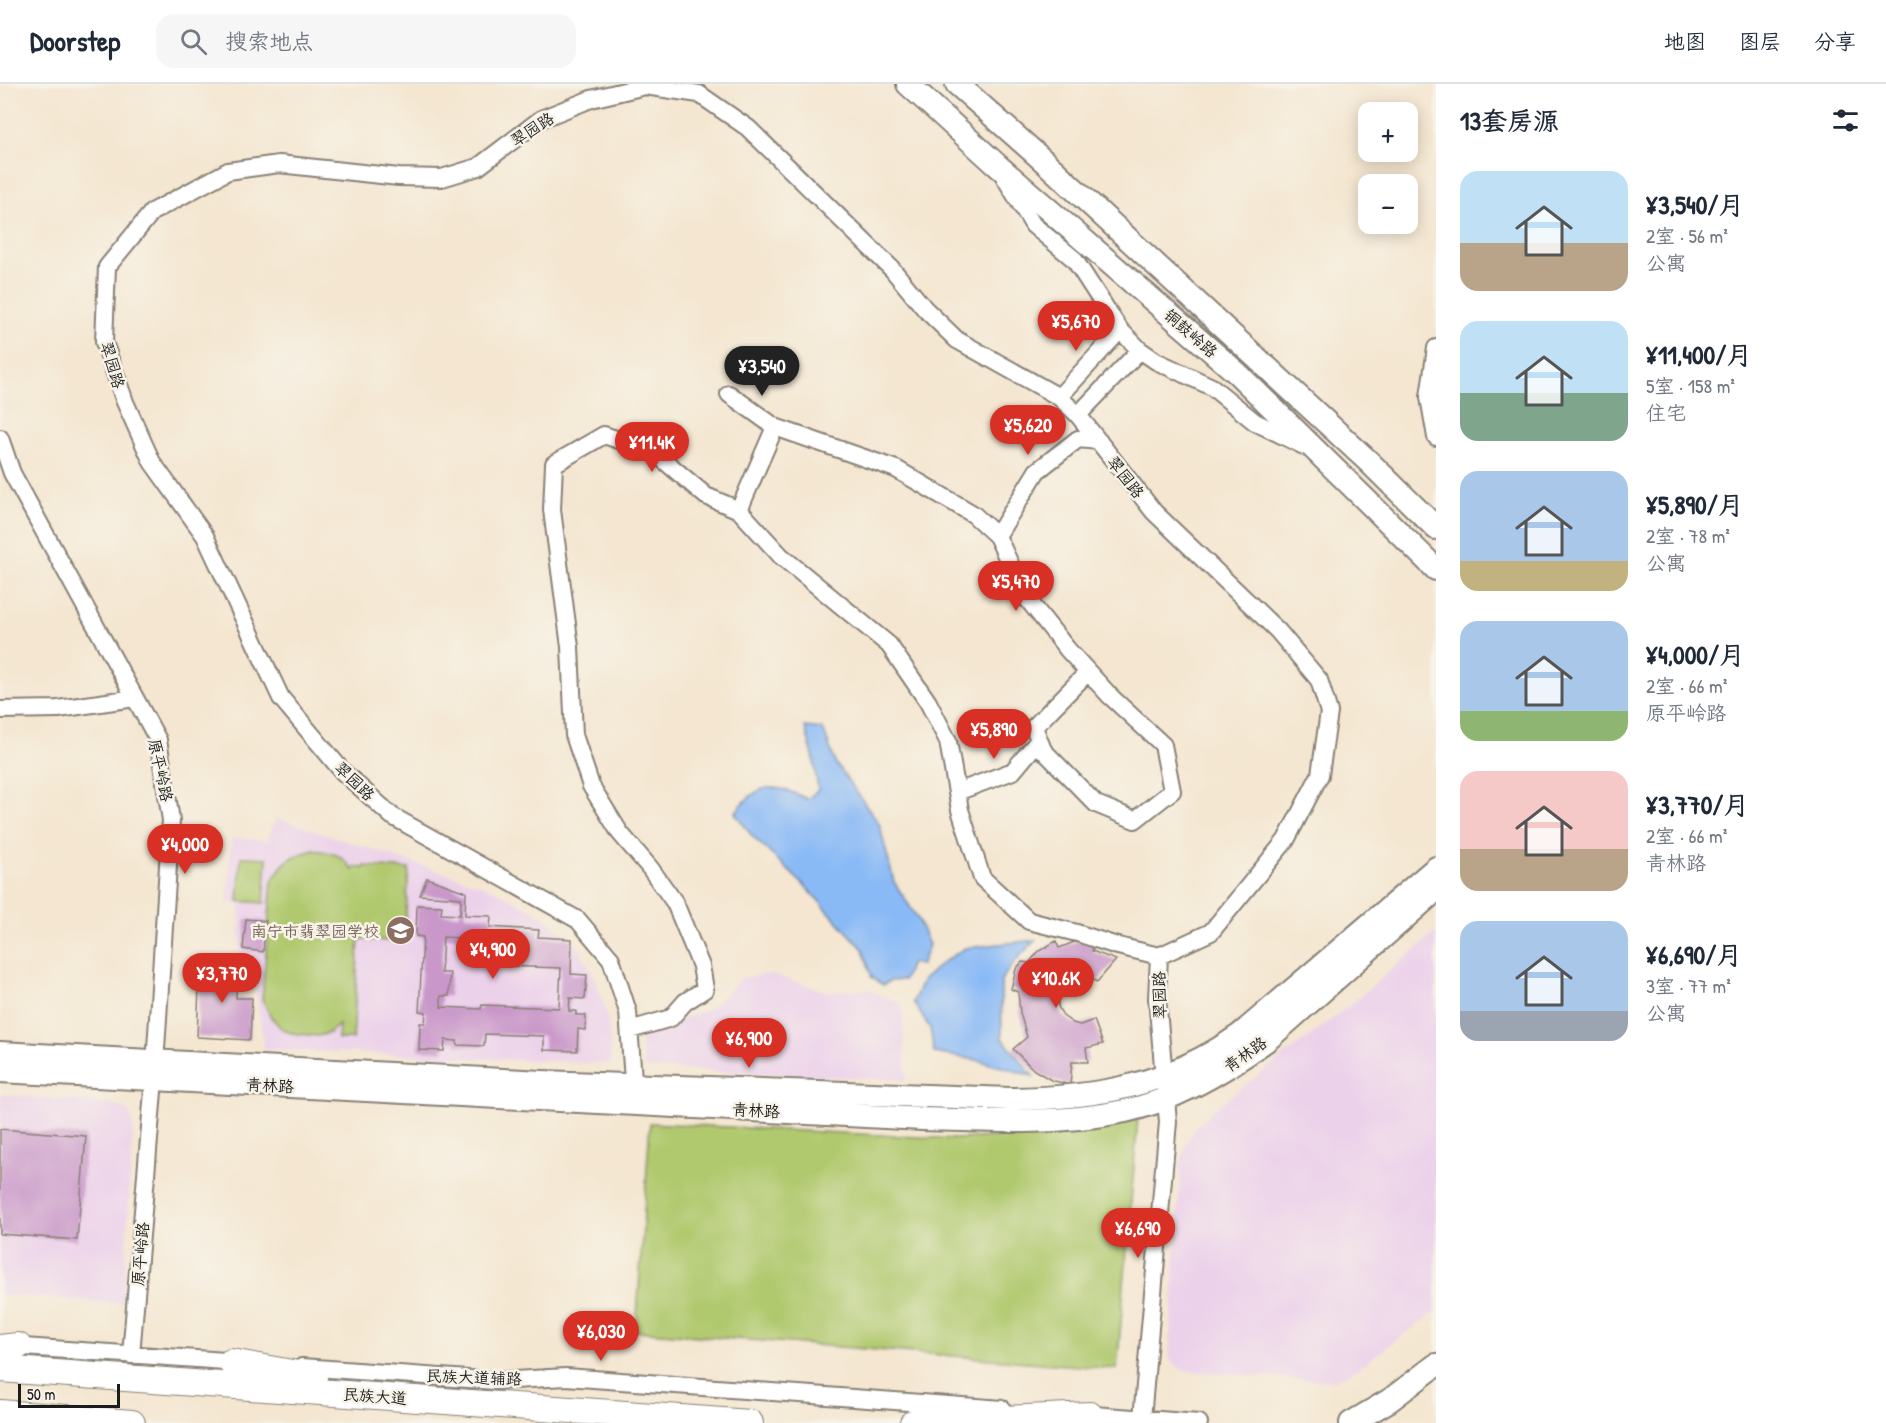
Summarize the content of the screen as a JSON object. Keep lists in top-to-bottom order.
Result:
{
  "streets": {
    "highway": ["民族大道"],
    "main road": ["铜鼓岭路", "青林路"],
    "street": ["翠园路", "原平岭路", "民族大道辅路"]
  },
  "crossings": [
    ["翠园路", "青林路"],
    ["翠园路", "民族大道辅路"],
    ["原平岭路", "青林路"],
    ["原平岭路", "民族大道辅路"]
  ],
  "places": {
    "school or university": ["南宁市翡翠园学校"]
  },
  "scale_bar": "50 m",
  "page": {
    "header": "Doorstep",
    "search": "搜索地点",
    "nav": ["地图", "图层", "分享"],
    "heading": "13套房源",
    "map_buttons": ["+", "−"],
    "list": [
      {
        "name": "¥3,540/月",
        "note": "2室 · 56 m² · 公寓"
      },
      {
        "name": "¥11,400/月",
        "note": "5室 · 158 m² · 住宅"
      },
      {
        "name": "¥5,890/月",
        "note": "2室 · 78 m² · 公寓"
      },
      {
        "name": "¥4,000/月",
        "note": "2室 · 66 m² · 原平岭路"
      },
      {
        "name": "¥3,770/月",
        "note": "2室 · 66 m² · 青林路"
      },
      {
        "name": "¥6,690/月",
        "note": "3室 · 77 m² · 公寓"
      }
    ],
    "price": [
      "¥5,670",
      "¥3,540",
      "¥5,620",
      "¥11.4K",
      "¥5,470",
      "¥5,890",
      "¥4,000",
      "¥4,900",
      "¥3,770",
      "¥10.6K",
      "¥6,900",
      "¥6,690",
      "¥6,030"
    ],
    "scale": "50 m"
  }
}
